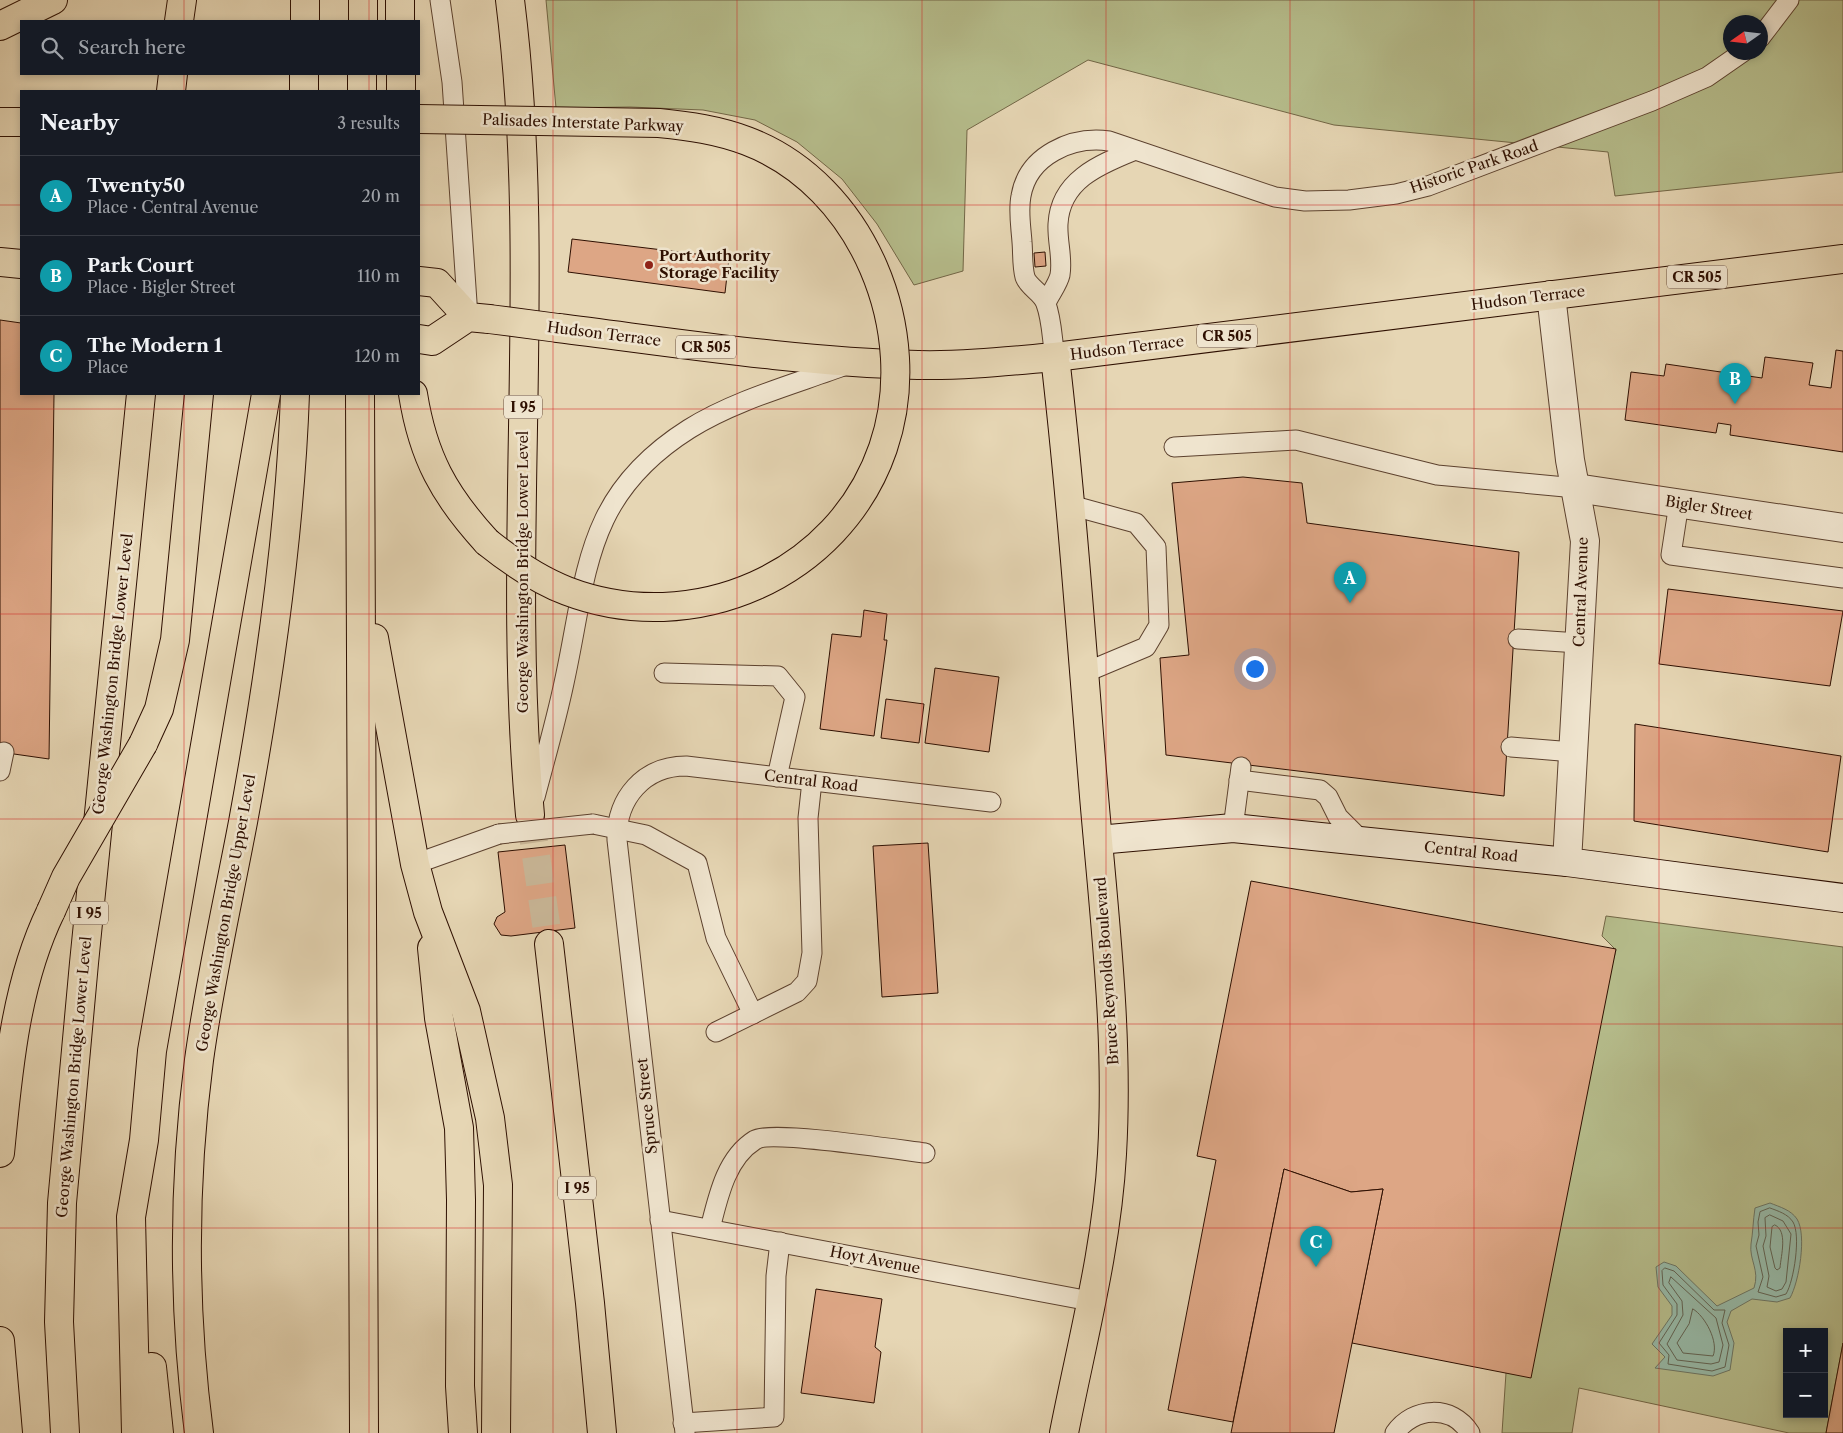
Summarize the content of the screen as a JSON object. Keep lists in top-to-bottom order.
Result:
{
  "streets": {
    "main road": [
      "Palisades Interstate Parkway",
      "CR 505",
      "Hudson Terrace",
      "I 95",
      "George Washington Bridge Lower Level",
      "George Washington Bridge Upper Level",
      "Bruce Reynolds Boulevard"
    ],
    "street": ["Bigler Street", "Central Avenue", "Central Road"],
    "lane": ["Historic Park Road", "Spruce Street", "Hoyt Avenue"]
  },
  "crossings": [
    ["Hudson Terrace", "Central Avenue"],
    ["Hudson Terrace", "Bruce Reynolds Boulevard"],
    ["Bigler Street", "Central Avenue"],
    ["Central Avenue", "Central Road"],
    ["Central Road", "Bruce Reynolds Boulevard"],
    ["Central Road", "Spruce Street"],
    ["Bruce Reynolds Boulevard", "Hoyt Avenue"],
    ["Spruce Street", "Hoyt Avenue"]
  ],
  "places": ["Port Authority Storage Facility"],
  "north": "left",
  "page": {
    "search": "Search here",
    "heading": ["Nearby", "3 results"],
    "list": [
      {
        "mark": "A",
        "name": "Twenty50",
        "note": "Place · Central Avenue",
        "value": "20 m"
      },
      {
        "mark": "B",
        "name": "Park Court",
        "note": "Place · Bigler Street",
        "value": "110 m"
      },
      {
        "mark": "C",
        "name": "The Modern 1",
        "note": "Place",
        "value": "120 m"
      }
    ],
    "pins": ["B", "A", "C"],
    "map_buttons": ["+", "−"]
  }
}
